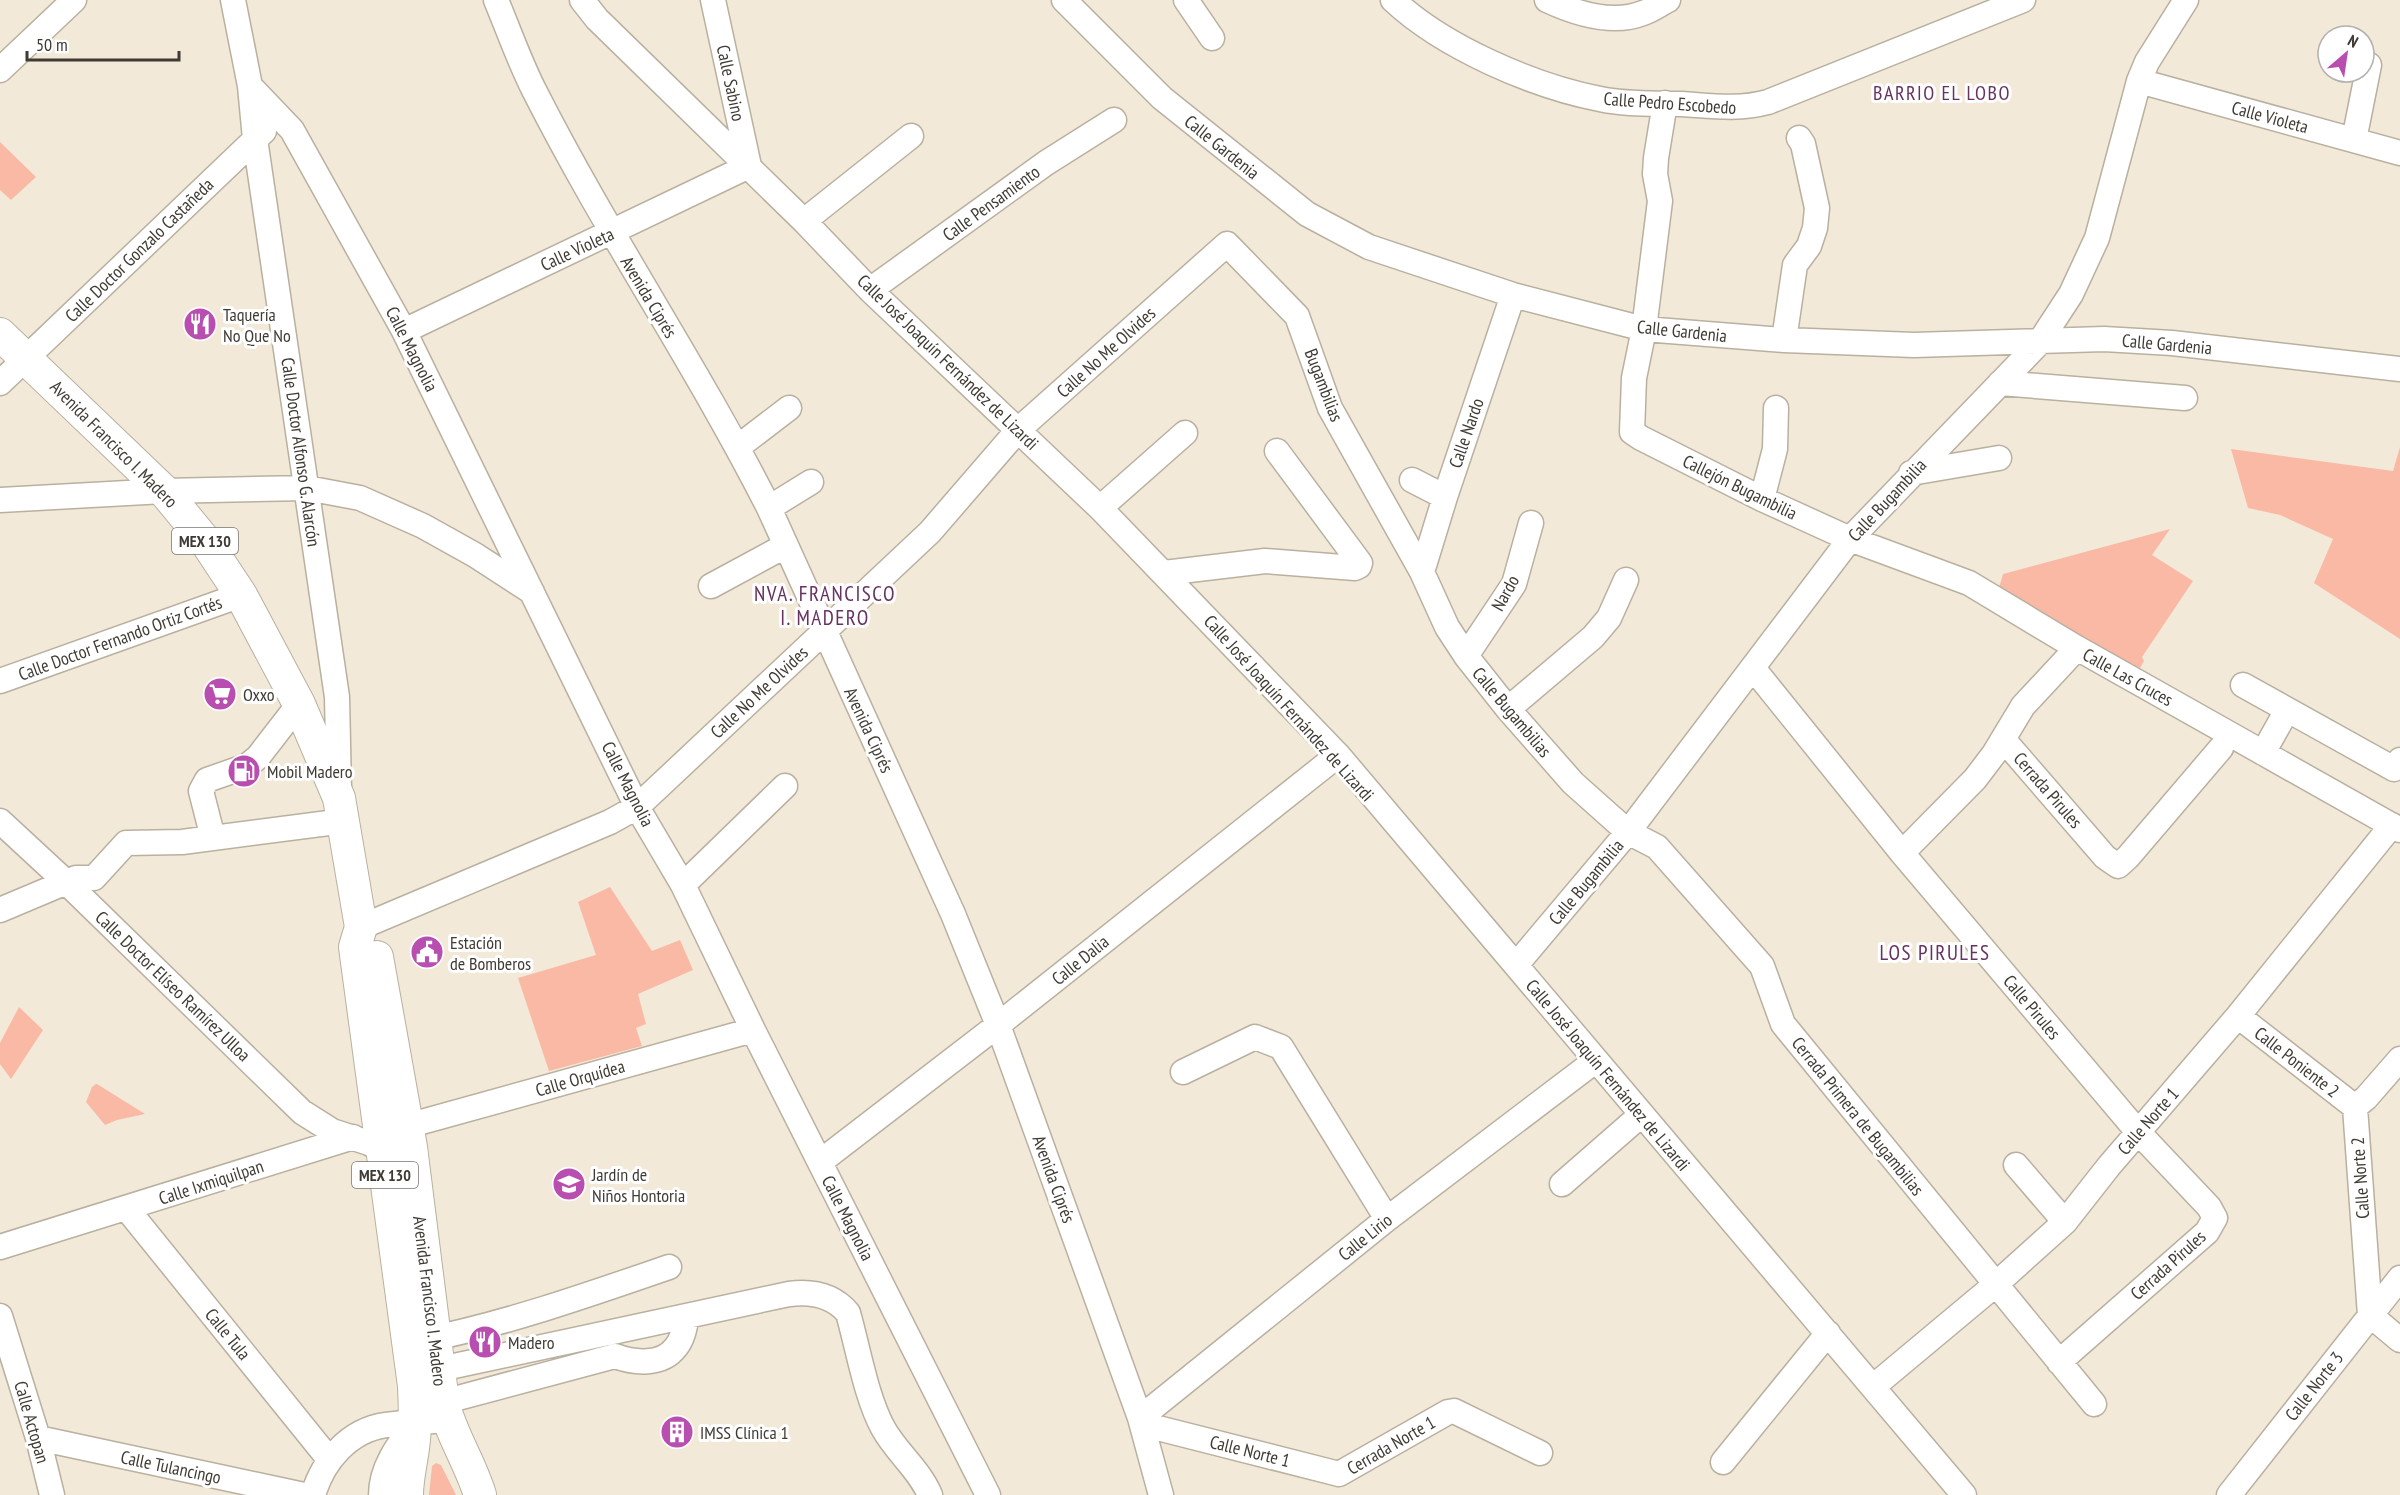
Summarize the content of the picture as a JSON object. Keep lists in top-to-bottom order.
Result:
{
  "streets": {
    "main road": ["Avenida Francisco I. Madero", "MEX 130"],
    "street": [
      "Calle Sabino",
      "Calle Pedro Escobedo",
      "Calle Violeta",
      "Calle Gardenia",
      "Calle Pensamiento",
      "Calle Doctor Gonzalo Castañeda",
      "Avenida Ciprés",
      "Calle Magnolia",
      "Calle No Me Olvides",
      "Calle José Joaquín Fernández de Lizardi",
      "Bugambilias",
      "Calle Nardo",
      "Calle Doctor Alfonso G. Alarcón",
      "Callejón Bugambilia",
      "Calle Bugambilia",
      "Nardo",
      "Calle Doctor Fernando Ortiz Cortés",
      "Calle Las Cruces",
      "Calle Bugambilias",
      "Cerrada Pirules",
      "Calle Dalia",
      "Calle Doctor Elíseo Ramírez Ulloa",
      "Calle Pirules",
      "Calle Poniente 2",
      "Calle Orquídea",
      "Cerrada Primera de Bugambilias",
      "Calle Norte 1",
      "Calle Norte 2",
      "Calle Ixmiquilpan",
      "Calle Lirio",
      "Calle Tula",
      "Calle Norte 3",
      "Calle Actopan",
      "Cerrada Norte 1",
      "Calle Tulancingo"
    ]
  },
  "crossings": [
    ["Calle Sabino", "Calle Violeta"],
    ["Calle Sabino", "Calle José Joaquín Fernández de Lizardi"],
    ["Calle Violeta", "Avenida Ciprés"],
    ["Calle Violeta", "Calle Magnolia"],
    ["Calle Violeta", "Calle José Joaquín Fernández de Lizardi"],
    ["Calle Violeta", "Calle Bugambilia"],
    ["Calle Gardenia", "Calle Nardo"],
    ["Calle Gardenia", "Callejón Bugambilia"],
    ["Calle Gardenia", "Calle Bugambilia"],
    ["Calle Pensamiento", "Calle José Joaquín Fernández de Lizardi"],
    ["Calle Doctor Gonzalo Castañeda", "Calle Magnolia"],
    ["Calle Doctor Gonzalo Castañeda", "Avenida Francisco I. Madero"],
    ["Calle Doctor Gonzalo Castañeda", "Calle Doctor Alfonso G. Alarcón"],
    ["Avenida Ciprés", "Calle No Me Olvides"],
    ["Avenida Ciprés", "Calle Dalia"],
    ["Avenida Ciprés", "Calle Norte 1"],
    ["Avenida Ciprés", "Calle Lirio"],
    ["Calle Magnolia", "Calle No Me Olvides"],
    ["Calle Magnolia", "Calle Doctor Alfonso G. Alarcón"],
    ["Calle Magnolia", "Calle Dalia"],
    ["Calle Magnolia", "Calle Orquídea"],
    ["Calle No Me Olvides", "Calle José Joaquín Fernández de Lizardi"],
    ["Calle No Me Olvides", "Bugambilias"],
    ["Calle No Me Olvides", "Avenida Francisco I. Madero"],
    ["Calle José Joaquín Fernández de Lizardi", "Calle Bugambilia"],
    ["Calle José Joaquín Fernández de Lizardi", "Calle Dalia"],
    ["Calle José Joaquín Fernández de Lizardi", "Calle Norte 1"],
    ["Calle José Joaquín Fernández de Lizardi", "Calle Lirio"],
    ["Bugambilias", "Calle Nardo"],
    ["Bugambilias", "Calle Bugambilias"],
    ["Calle Nardo", "Calle Bugambilias"],
    ["Avenida Francisco I. Madero", "Calle Doctor Alfonso G. Alarcón"],
    ["Avenida Francisco I. Madero", "Calle Doctor Fernando Ortiz Cortés"],
    ["Avenida Francisco I. Madero", "Calle Orquídea"],
    ["Callejón Bugambilia", "Calle Bugambilia"],
    ["Callejón Bugambilia", "Calle Las Cruces"],
    ["Calle Bugambilia", "Calle Las Cruces"],
    ["Calle Bugambilia", "Calle Bugambilias"],
    ["Calle Bugambilia", "Calle Pirules"],
    ["Calle Bugambilia", "Cerrada Primera de Bugambilias"],
    ["Nardo", "Calle Bugambilias"],
    ["Calle Las Cruces", "Calle Norte 1"],
    ["Calle Bugambilias", "Cerrada Primera de Bugambilias"],
    ["Cerrada Pirules", "Calle Pirules"],
    ["Cerrada Pirules", "Cerrada Primera de Bugambilias"],
    ["Cerrada Pirules", "Calle Norte 1"],
    ["Calle Doctor Elíseo Ramírez Ulloa", "Calle Ixmiquilpan"],
    ["Calle Pirules", "Calle Norte 1"],
    ["Calle Poniente 2", "Calle Norte 1"],
    ["Calle Poniente 2", "Calle Norte 2"],
    ["Cerrada Primera de Bugambilias", "Calle Norte 1"],
    ["Calle Norte 1", "Calle Lirio"],
    ["Calle Norte 1", "Cerrada Norte 1"],
    ["Calle Norte 2", "Calle Norte 3"],
    ["Calle Ixmiquilpan", "Calle Tula"],
    ["Calle Actopan", "Calle Tulancingo"]
  ],
  "districts": ["BARRIO EL LOBO", "NVA. FRANCISCO I. MADERO", "LOS PIRULES"],
  "places": {
    "restaurant": ["Taquería No Que No", "Madero"],
    "supermarket": ["Oxxo"],
    "fuel station": ["Mobil Madero"],
    "public building": ["Estación de Bomberos"],
    "school or university": ["Jardín de Niños Hontoria"],
    "building": ["IMSS Clínica 1"]
  },
  "scale_bar": "50 m",
  "north": "top right"
}
